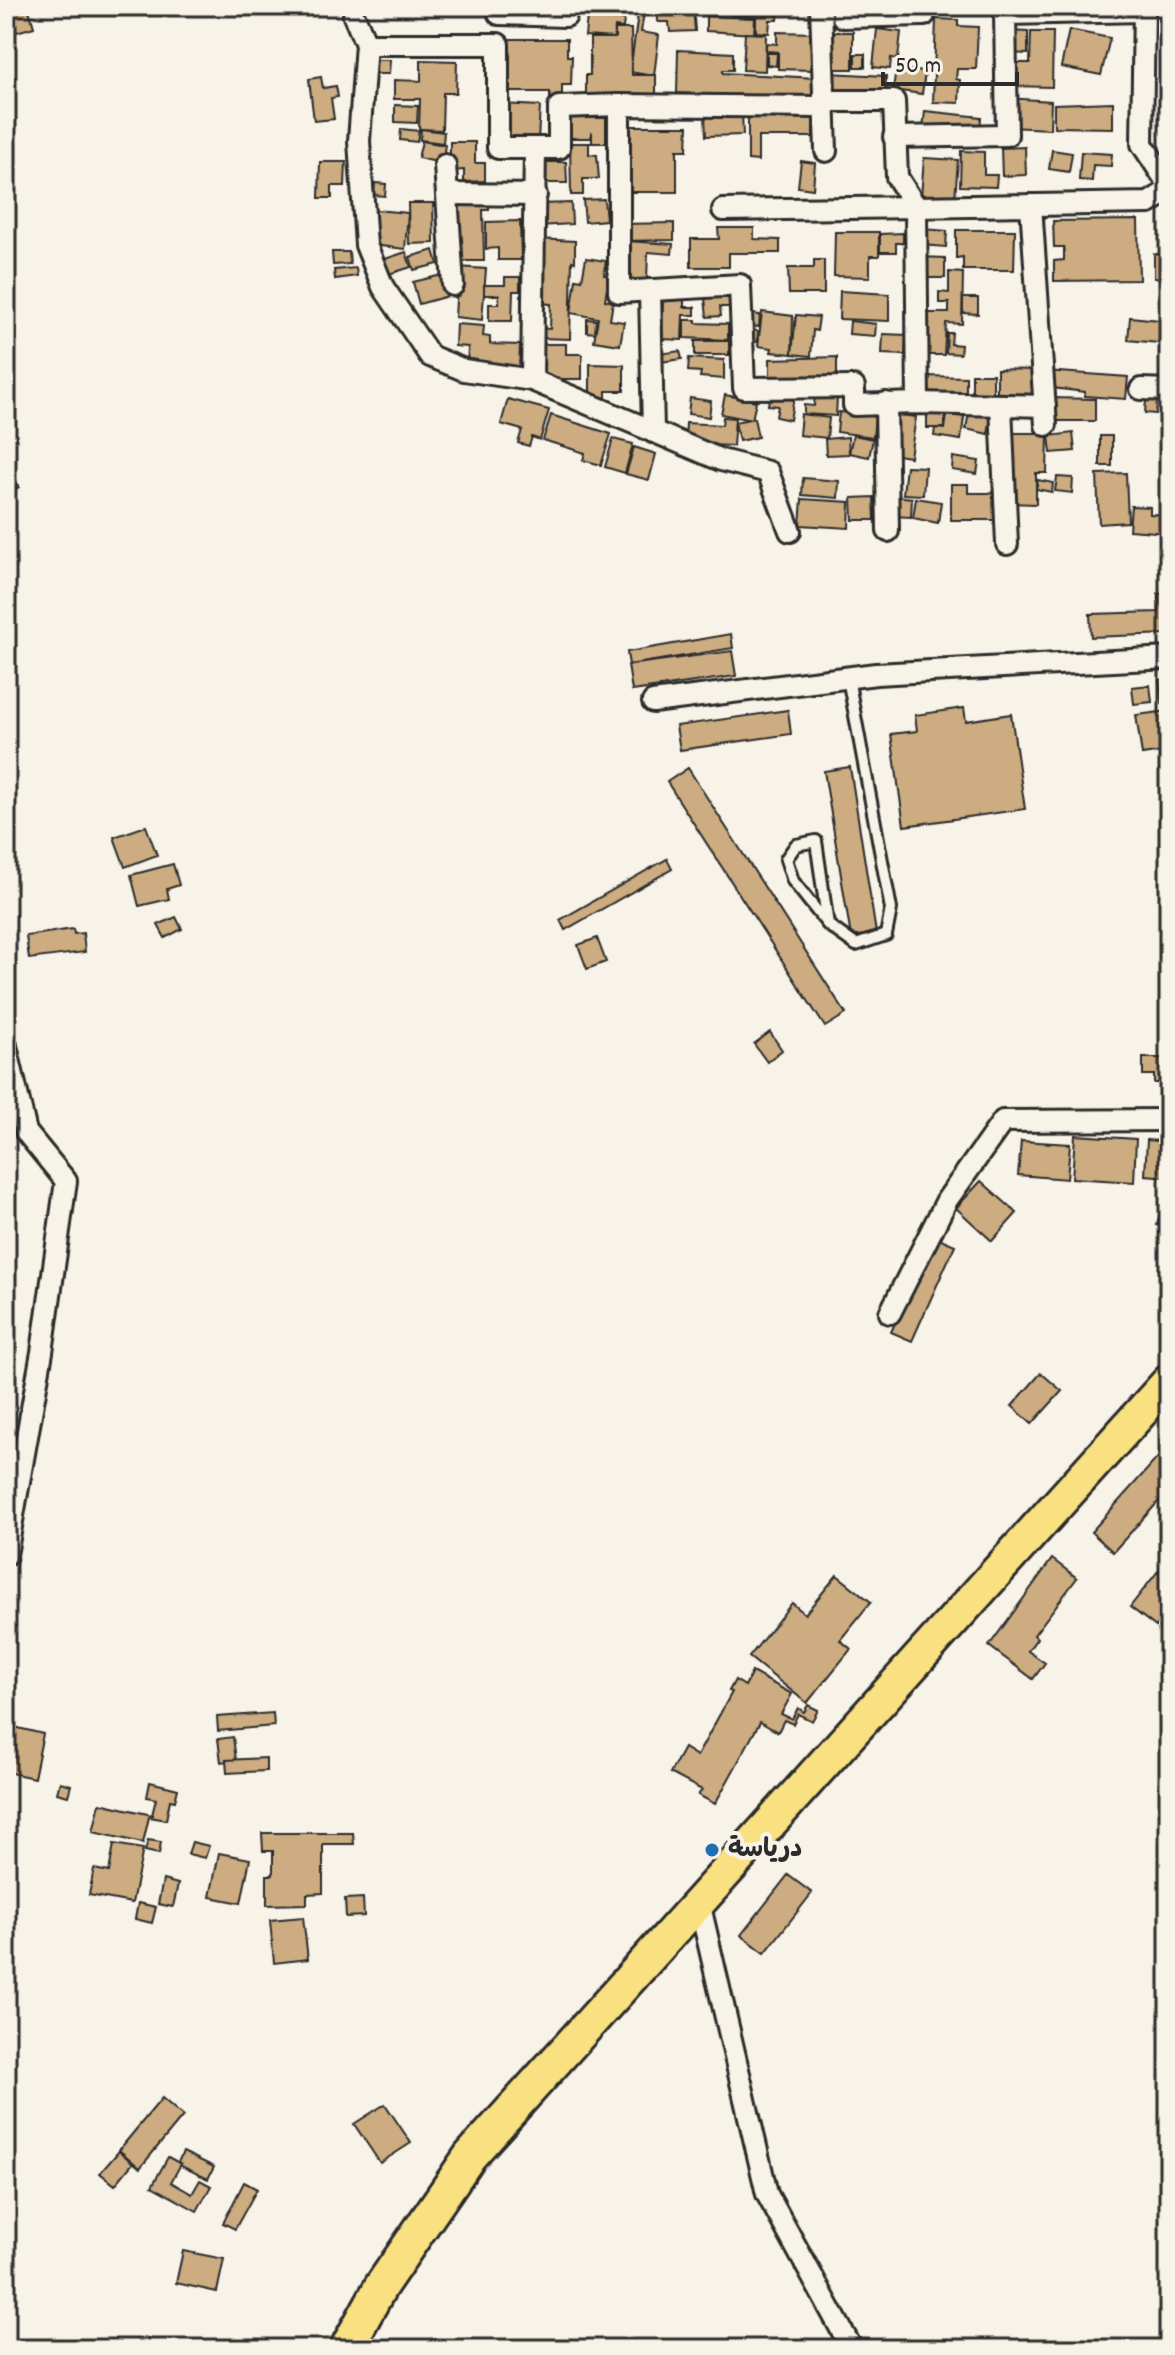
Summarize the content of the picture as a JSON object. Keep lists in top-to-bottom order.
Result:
{
  "places": ["درياسة"],
  "scale_bar": "50 m"
}
